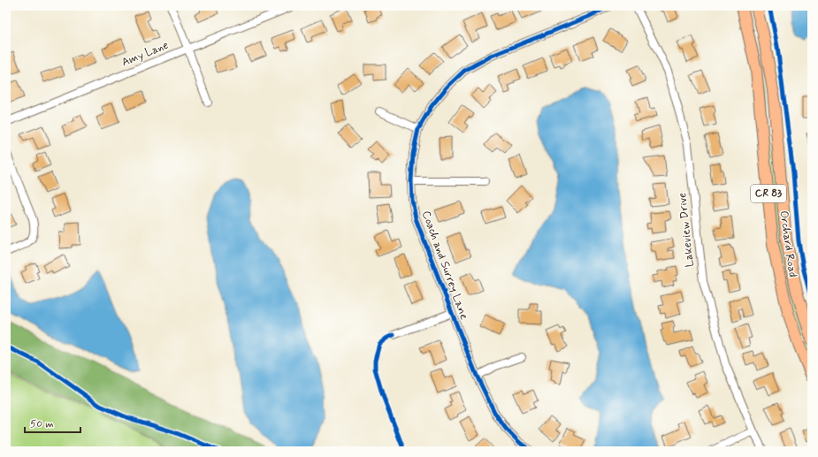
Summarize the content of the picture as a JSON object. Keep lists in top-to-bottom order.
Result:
{
  "streets": {
    "main road": ["CR 83", "Orchard Road"],
    "street": ["Amy Lane", "Lakeview Drive", "Coach and Surrey Lane"]
  },
  "scale_bar": "50 m"
}
